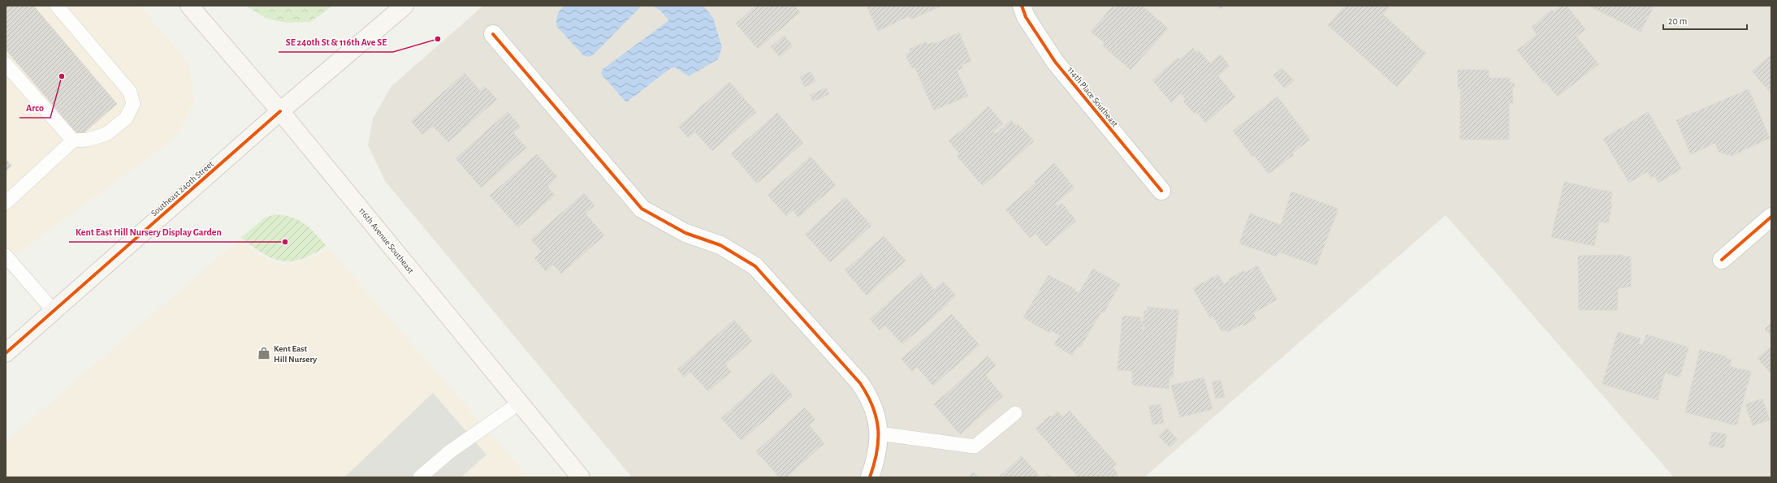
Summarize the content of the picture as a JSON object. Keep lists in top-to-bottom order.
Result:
{
  "streets": {
    "main road": ["Southeast 240th Street", "116th Avenue Southeast"],
    "street": ["114th Place Southeast"]
  },
  "crossings": [
    ["Southeast 240th Street", "116th Avenue Southeast"]
  ],
  "places": {
    "other": ["SE 240th St & 116th Ave SE", "Arco", "Kent East Hill Nursery Display Garden"],
    "shop": ["Kent East Hill Nursery"]
  },
  "scale_bar": "20 m"
}
